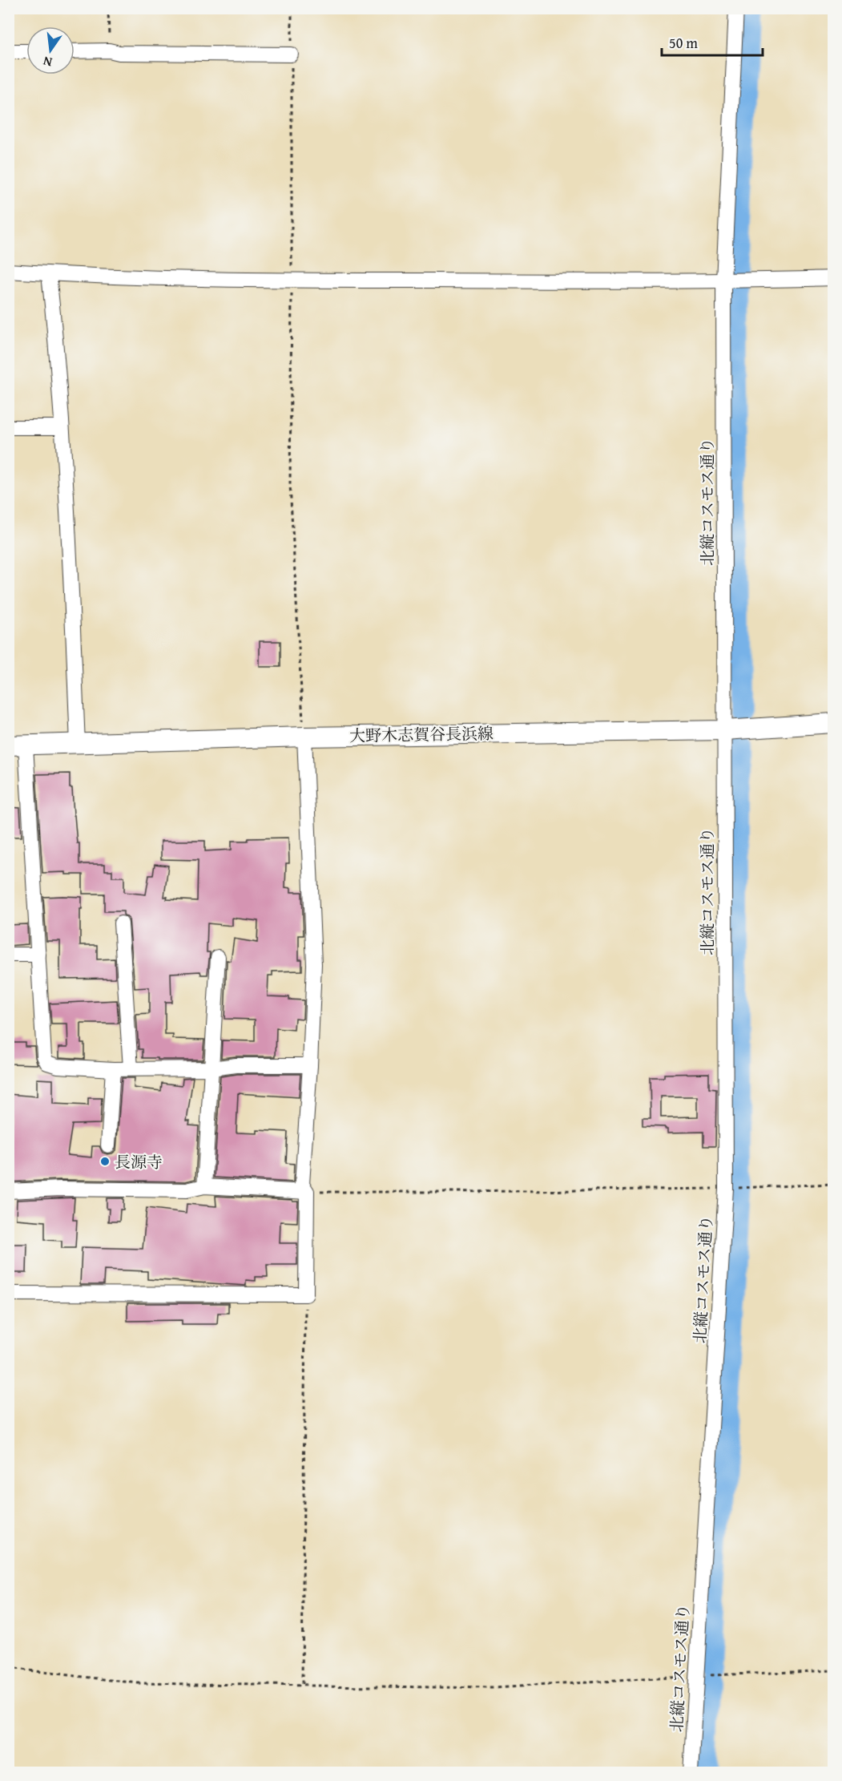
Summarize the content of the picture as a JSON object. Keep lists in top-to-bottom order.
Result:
{
  "streets": {
    "main road": ["大野木志賀谷長浜線"],
    "street": ["北縦コスモス通り"]
  },
  "crossings": [
    ["北縦コスモス通り", "大野木志賀谷長浜線"]
  ],
  "places": ["長源寺"],
  "scale_bar": "50 m",
  "north": "bottom"
}
